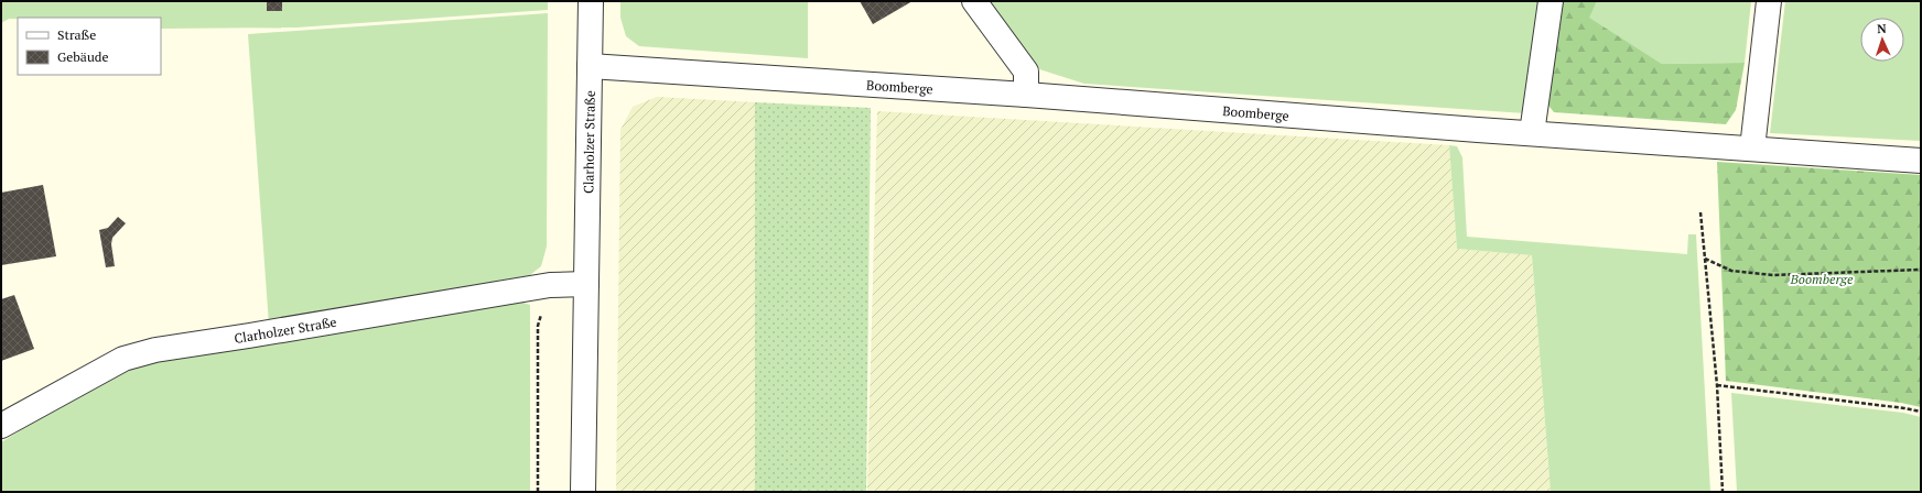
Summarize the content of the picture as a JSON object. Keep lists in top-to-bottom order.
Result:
{
  "streets": {
    "street": ["Boomberge", "Clarholzer Straße"]
  },
  "crossings": [
    ["Boomberge", "Clarholzer Straße"]
  ],
  "parks": ["Boomberge"],
  "legend": ["Straße", "Gebäude"],
  "north": "top"
}
